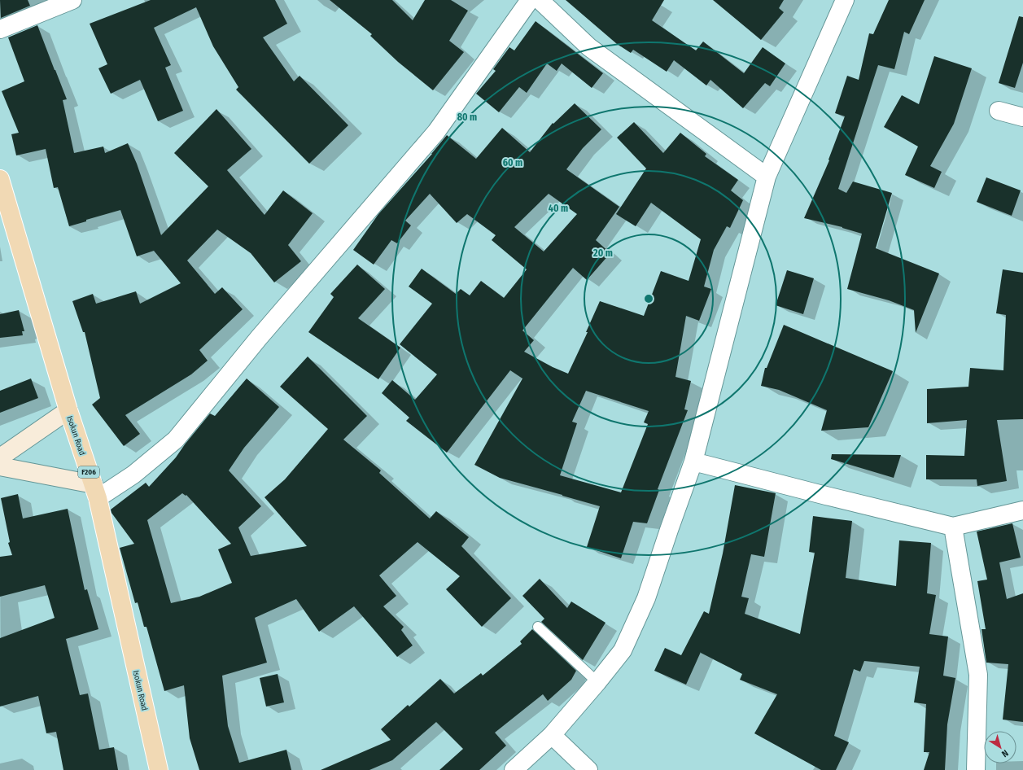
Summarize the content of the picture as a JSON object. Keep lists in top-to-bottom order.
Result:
{
  "streets": {
    "main road": ["Isokun Road", "F206"]
  },
  "north": "bottom right",
  "rings": [
    "80 m",
    "60 m",
    "40 m",
    "20 m"
  ]
}
